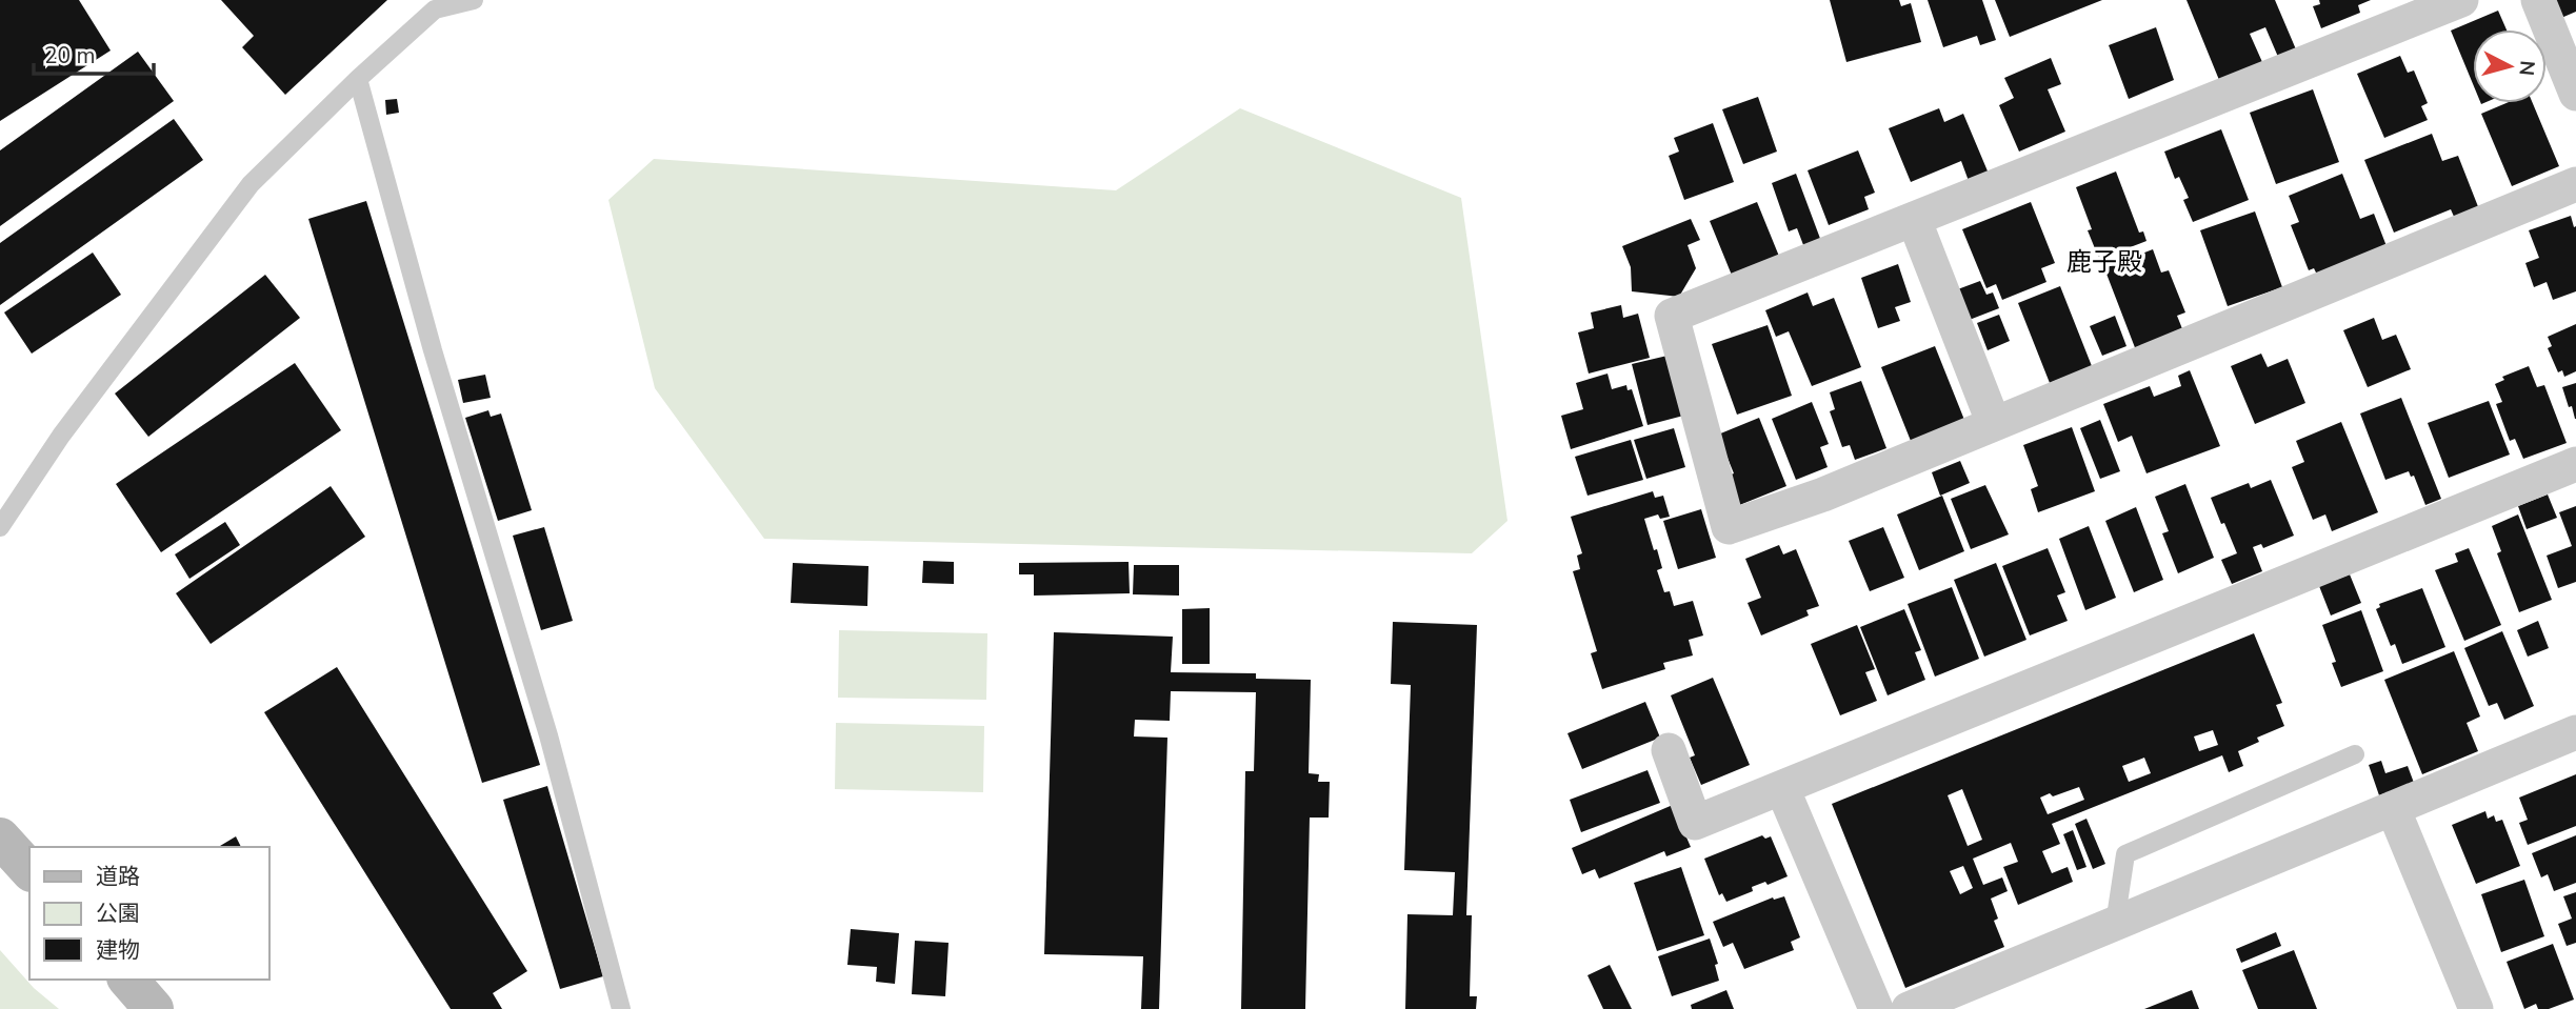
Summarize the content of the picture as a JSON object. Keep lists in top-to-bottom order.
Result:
{
  "districts": ["鹿子殿"],
  "legend": ["道路", "公園", "建物"],
  "scale_bar": "20 m",
  "north": "right"
}
